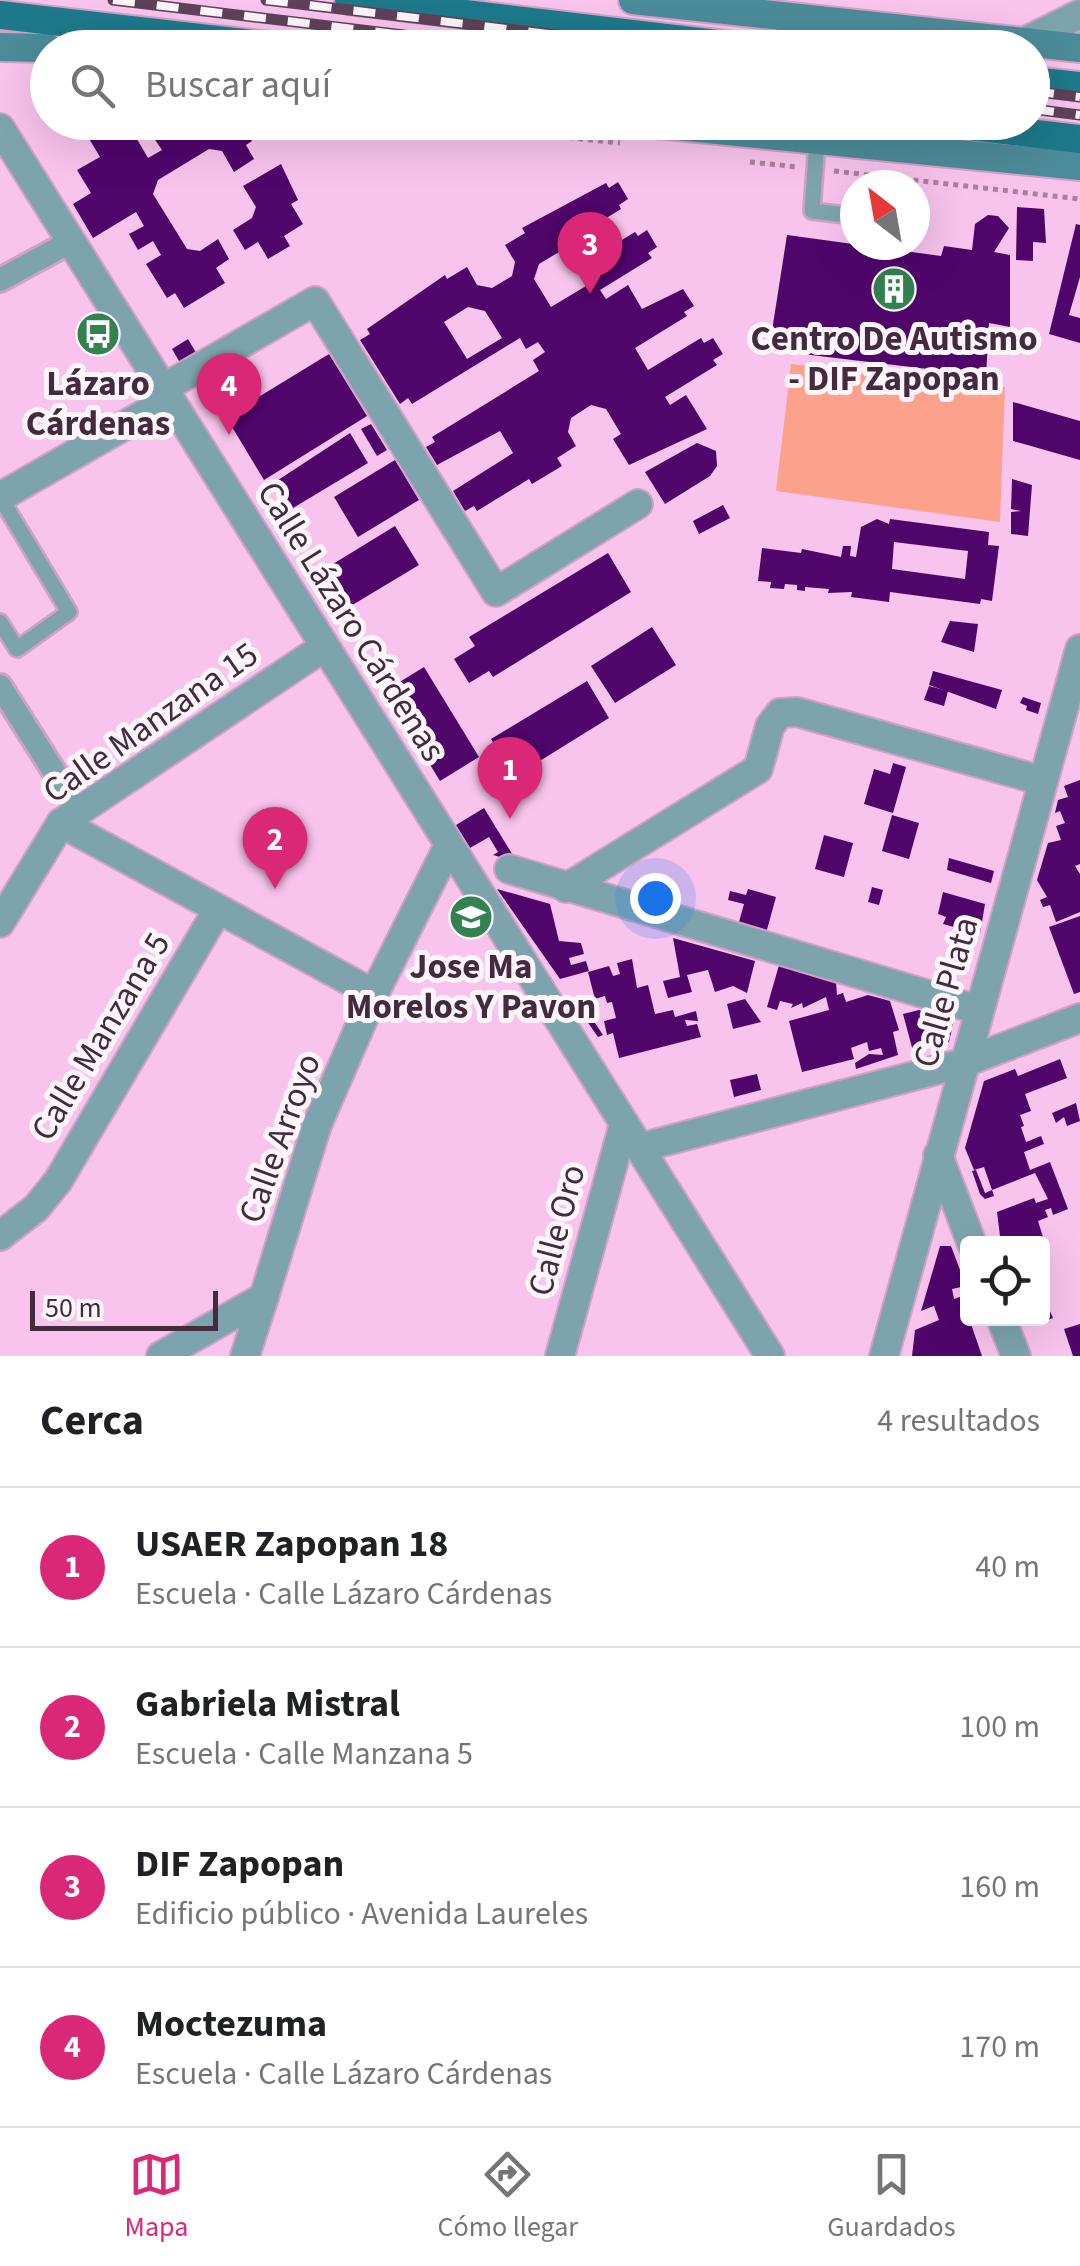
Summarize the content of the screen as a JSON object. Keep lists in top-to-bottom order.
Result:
{
  "streets": {
    "street": [
      "Calle Lázaro Cárdenas",
      "Calle Manzana 15",
      "Calle Plata",
      "Calle Manzana 5",
      "Calle Arroyo",
      "Calle Oro"
    ]
  },
  "crossings": [
    ["Calle Lázaro Cárdenas", "Calle Manzana 15"],
    ["Calle Lázaro Cárdenas", "Calle Arroyo"],
    ["Calle Lázaro Cárdenas", "Calle Oro"]
  ],
  "places": {
    "building": ["Centro De Autismo - DIF Zapopan"],
    "bus stop": ["Lázaro Cárdenas"],
    "school or university": ["Jose Ma Morelos Y Pavon"]
  },
  "scale_bar": "50 m",
  "north": "top left",
  "page": {
    "search": "Buscar aquí",
    "pins": [
      "3",
      "4",
      "1",
      "2"
    ],
    "scale": "50 m",
    "heading": ["Cerca", "4 resultados"],
    "list": [
      {
        "mark": "1",
        "name": "USAER Zapopan 18",
        "note": "Escuela · Calle Lázaro Cárdenas",
        "value": "40 m"
      },
      {
        "mark": "2",
        "name": "Gabriela Mistral",
        "note": "Escuela · Calle Manzana 5",
        "value": "100 m"
      },
      {
        "mark": "3",
        "name": "DIF Zapopan",
        "note": "Edificio público · Avenida Laureles",
        "value": "160 m"
      },
      {
        "mark": "4",
        "name": "Moctezuma",
        "note": "Escuela · Calle Lázaro Cárdenas",
        "value": "170 m"
      }
    ],
    "nav": ["Mapa", "Cómo llegar", "Guardados"]
  }
}
